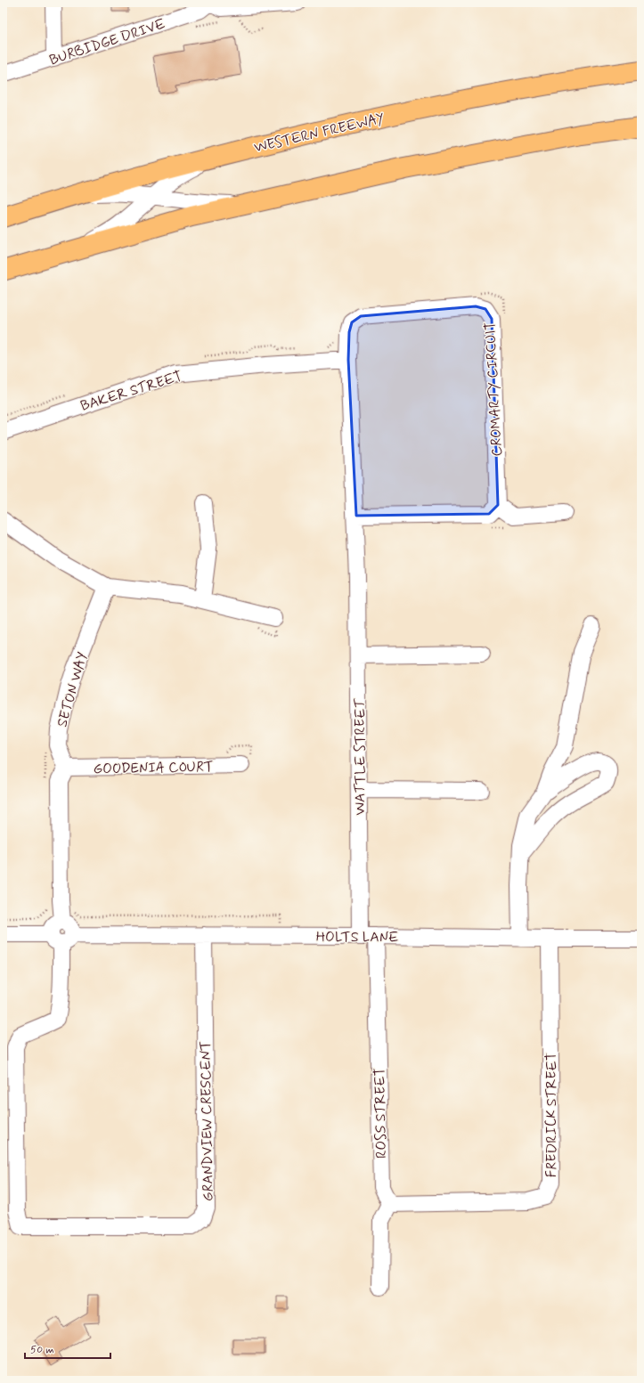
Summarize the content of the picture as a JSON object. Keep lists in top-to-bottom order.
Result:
{
  "streets": {
    "highway": ["WESTERN FREEWAY"],
    "street": [
      "BURBIDGE DRIVE",
      "CROMARTY CIRCUIT",
      "BAKER STREET",
      "SETON WAY",
      "WATTLE STREET",
      "GOODENIA COURT",
      "HOLTS LANE",
      "ROSS STREET",
      "FREDRICK STREET",
      "GRANDVIEW CRESCENT"
    ]
  },
  "crossings": [
    ["CROMARTY CIRCUIT", "BAKER STREET"],
    ["CROMARTY CIRCUIT", "WATTLE STREET"],
    ["SETON WAY", "GOODENIA COURT"],
    ["WATTLE STREET", "HOLTS LANE"],
    ["HOLTS LANE", "ROSS STREET"],
    ["HOLTS LANE", "FREDRICK STREET"],
    ["HOLTS LANE", "GRANDVIEW CRESCENT"],
    ["ROSS STREET", "FREDRICK STREET"]
  ],
  "scale_bar": "50 m"
}
